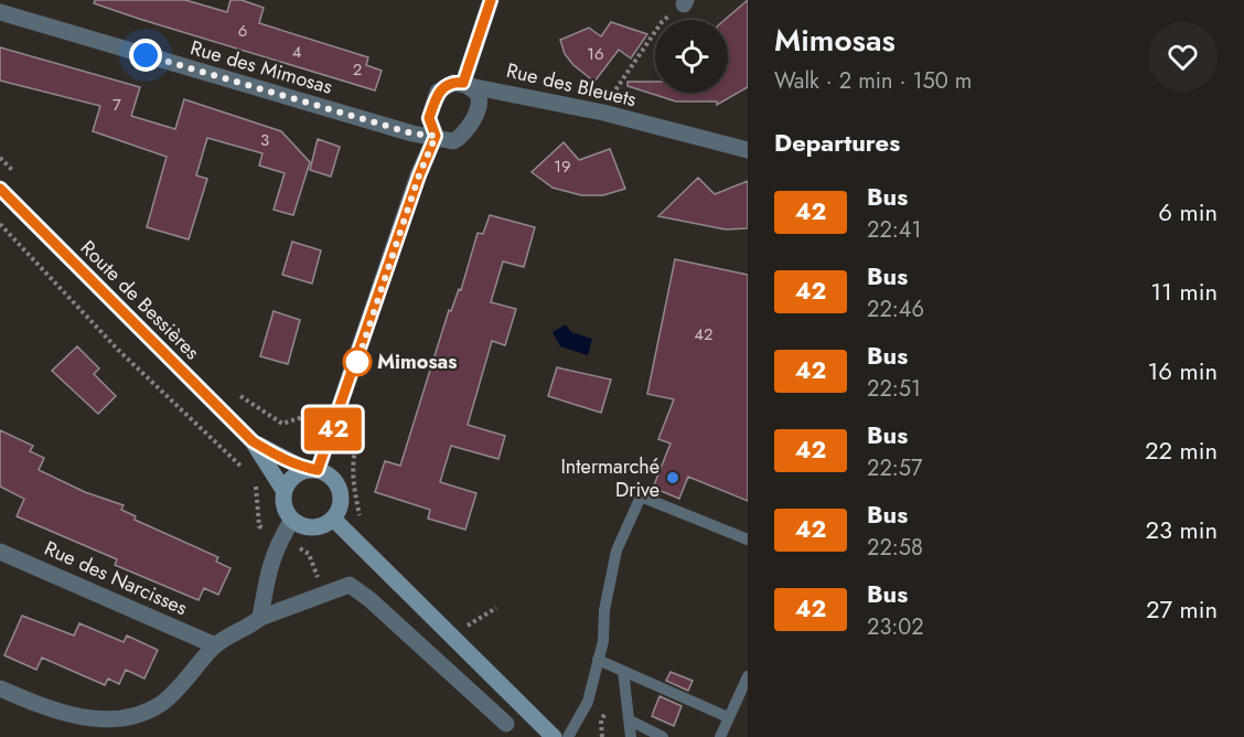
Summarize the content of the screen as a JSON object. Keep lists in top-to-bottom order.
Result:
{
  "streets": {
    "main road": ["Route de Bessières"],
    "street": ["Rue des Mimosas", "Rue des Bleuets", "Rue des Narcisses"]
  },
  "crossings": [
    ["Rue des Mimosas", "Rue des Bleuets"]
  ],
  "places": ["Mimosas", "Intermarché Drive"],
  "lines": ["bus line 42"],
  "house_numbers": [
    "6",
    "4",
    "16",
    "2",
    "7",
    "3",
    "19",
    "42"
  ],
  "page": {
    "on_map": "42",
    "heading": [
      ["Mimosas", "Walk · 2 min · 150 m"],
      "Departures"
    ],
    "list": [
      {
        "mark": "42",
        "name": "Bus",
        "note": "22:41",
        "value": "6 min"
      },
      {
        "mark": "42",
        "name": "Bus",
        "note": "22:46",
        "value": "11 min"
      },
      {
        "mark": "42",
        "name": "Bus",
        "note": "22:51",
        "value": "16 min"
      },
      {
        "mark": "42",
        "name": "Bus",
        "note": "22:57",
        "value": "22 min"
      },
      {
        "mark": "42",
        "name": "Bus",
        "note": "22:58",
        "value": "23 min"
      },
      {
        "mark": "42",
        "name": "Bus",
        "note": "23:02",
        "value": "27 min"
      }
    ]
  }
}
